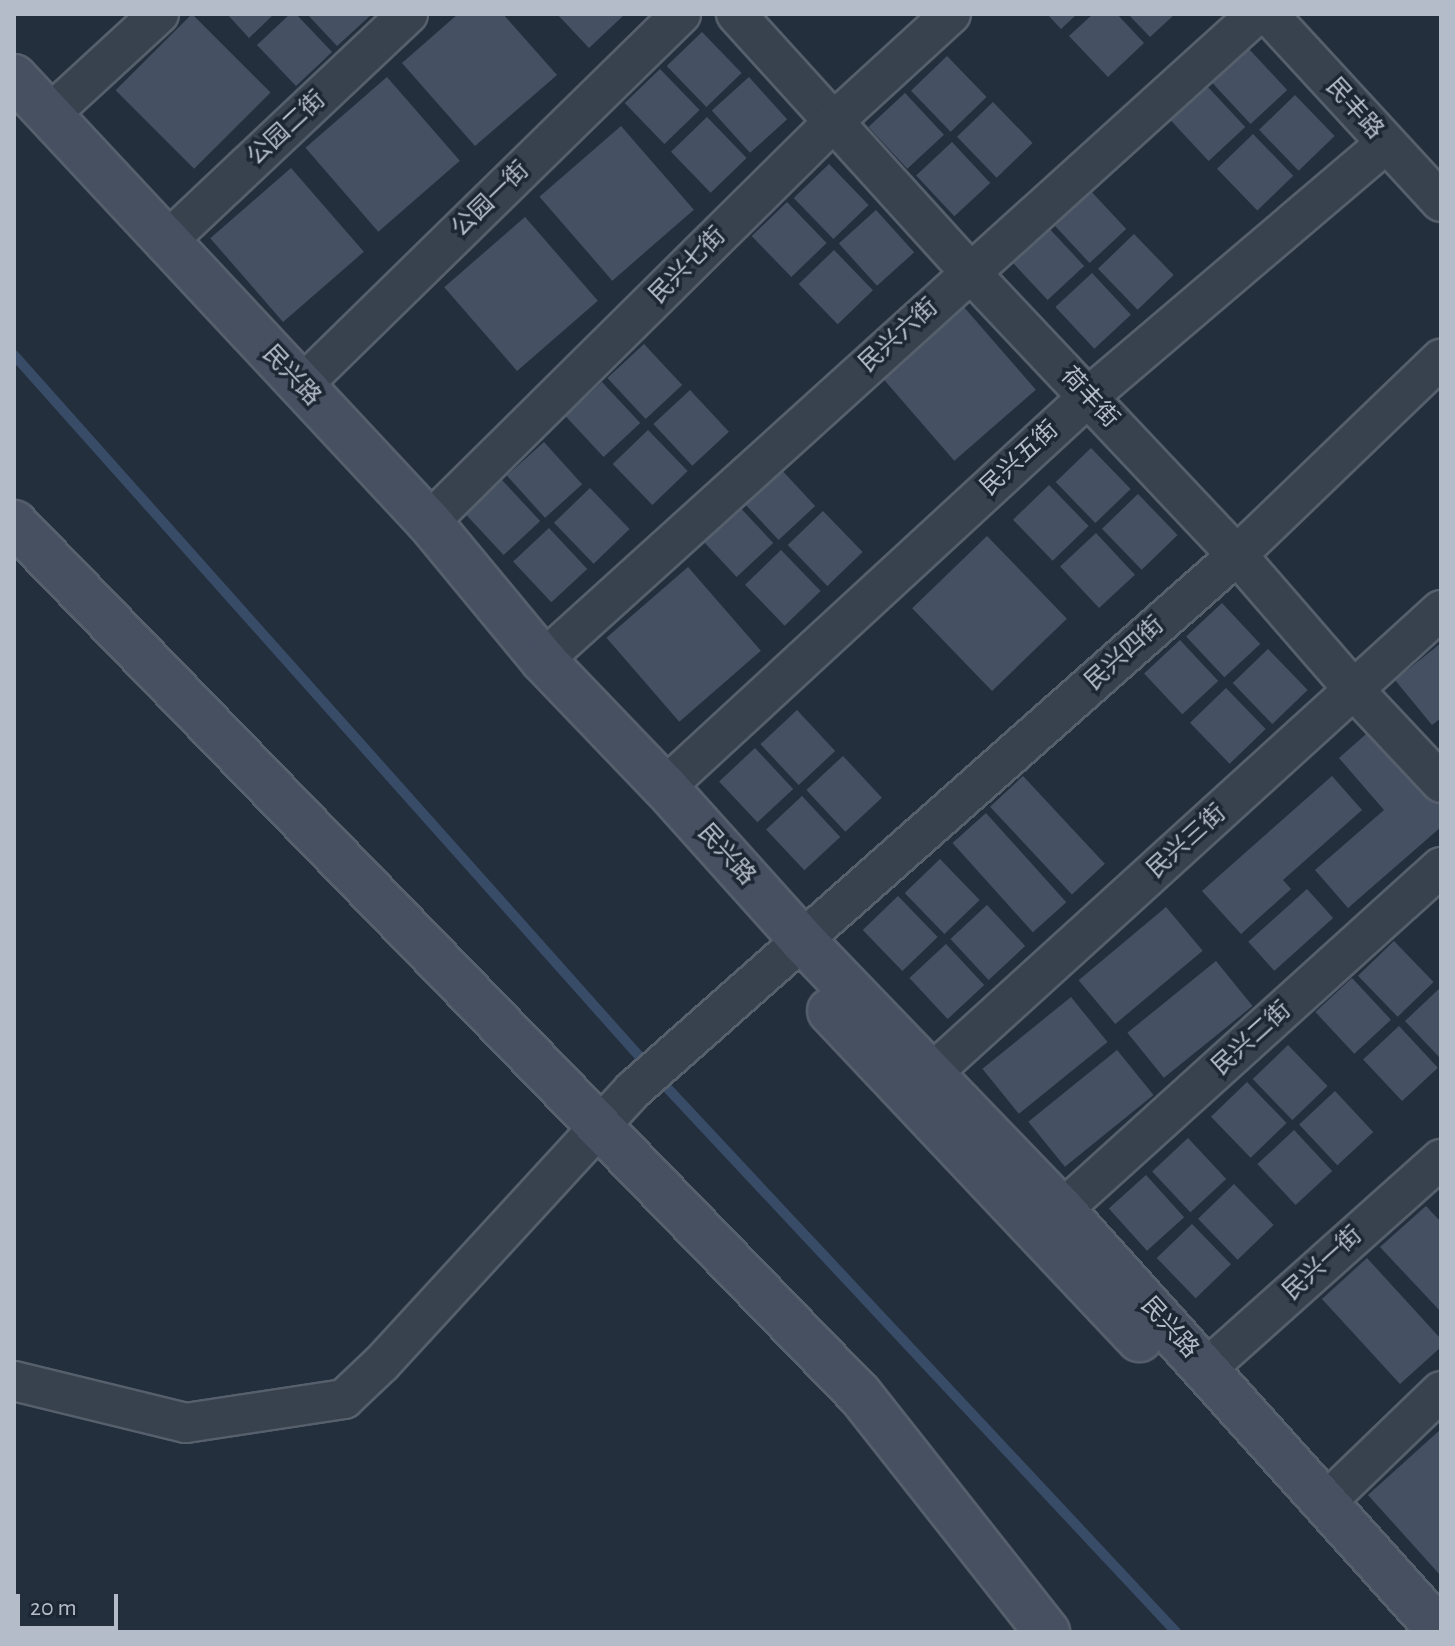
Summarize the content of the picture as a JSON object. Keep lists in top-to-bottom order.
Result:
{
  "streets": {
    "street": [
      "民丰路",
      "公园二街",
      "公园一街",
      "民兴七街",
      "民兴六街",
      "民兴路",
      "荷丰街",
      "民兴五街",
      "民兴四街",
      "民兴三街",
      "民兴二街",
      "民兴一街"
    ]
  },
  "crossings": [
    ["民丰路", "民兴五街"],
    ["公园二街", "民兴路"],
    ["公园一街", "民兴路"],
    ["民兴七街", "民兴路"],
    ["民兴七街", "荷丰街"],
    ["民兴六街", "民兴路"],
    ["民兴六街", "荷丰街"],
    ["民兴路", "民兴五街"],
    ["民兴路", "民兴四街"],
    ["民兴路", "民兴三街"],
    ["民兴路", "民兴二街"],
    ["民兴路", "民兴一街"],
    ["荷丰街", "民兴五街"],
    ["荷丰街", "民兴四街"],
    ["荷丰街", "民兴三街"]
  ],
  "scale_bar": "20 m"
}
